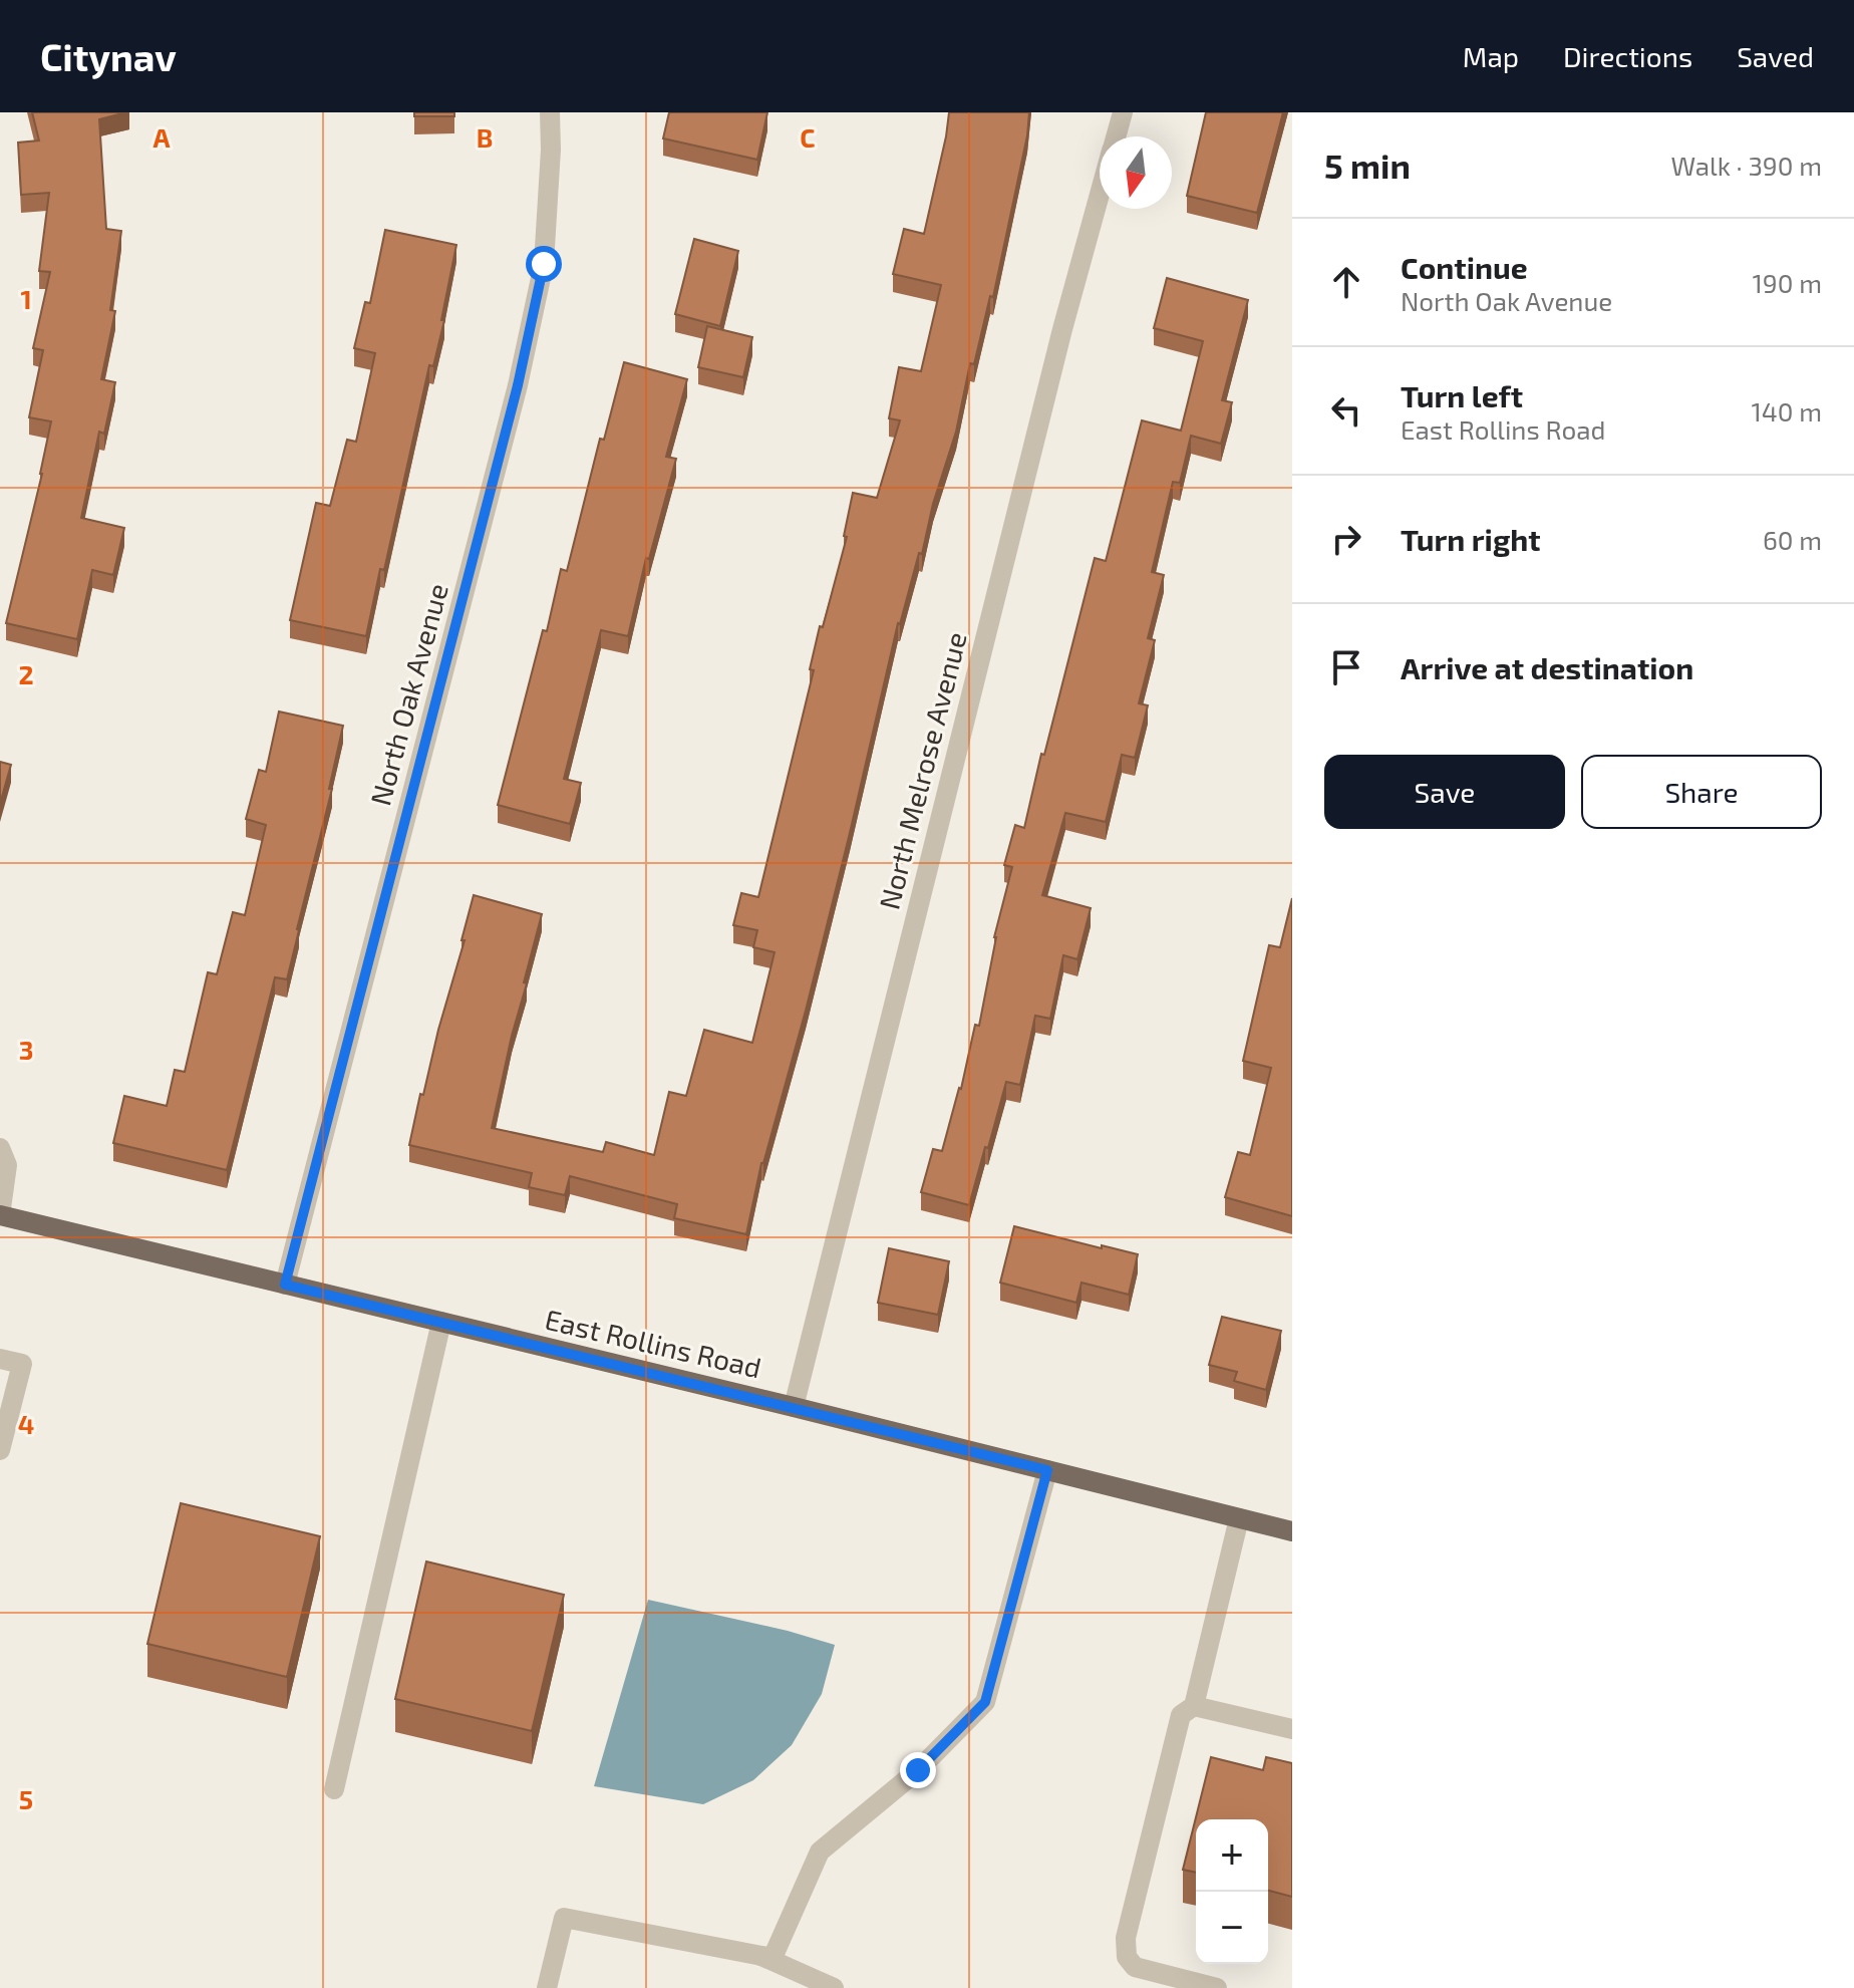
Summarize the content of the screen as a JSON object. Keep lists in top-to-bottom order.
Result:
{
  "streets": {
    "main road": ["East Rollins Road"],
    "street": ["North Oak Avenue", "North Melrose Avenue"]
  },
  "crossings": [
    ["North Oak Avenue", "East Rollins Road"],
    ["North Melrose Avenue", "East Rollins Road"]
  ],
  "north": "bottom",
  "page": {
    "header": "Citynav",
    "nav": ["Map", "Directions", "Saved"],
    "heading": ["5 min", "Walk · 390 m"],
    "list": [
      ["Continue", "North Oak Avenue", "190 m"],
      ["Turn left", "East Rollins Road", "140 m"],
      ["Turn right", "60 m"],
      "Arrive at destination"
    ],
    "buttons": ["Save", "Share"],
    "map_buttons": ["+", "−"]
  },
  "grid": {
    "columns": ["A", "B", "C"],
    "rows": [
      "1",
      "2",
      "3",
      "4",
      "5"
    ]
  }
}
